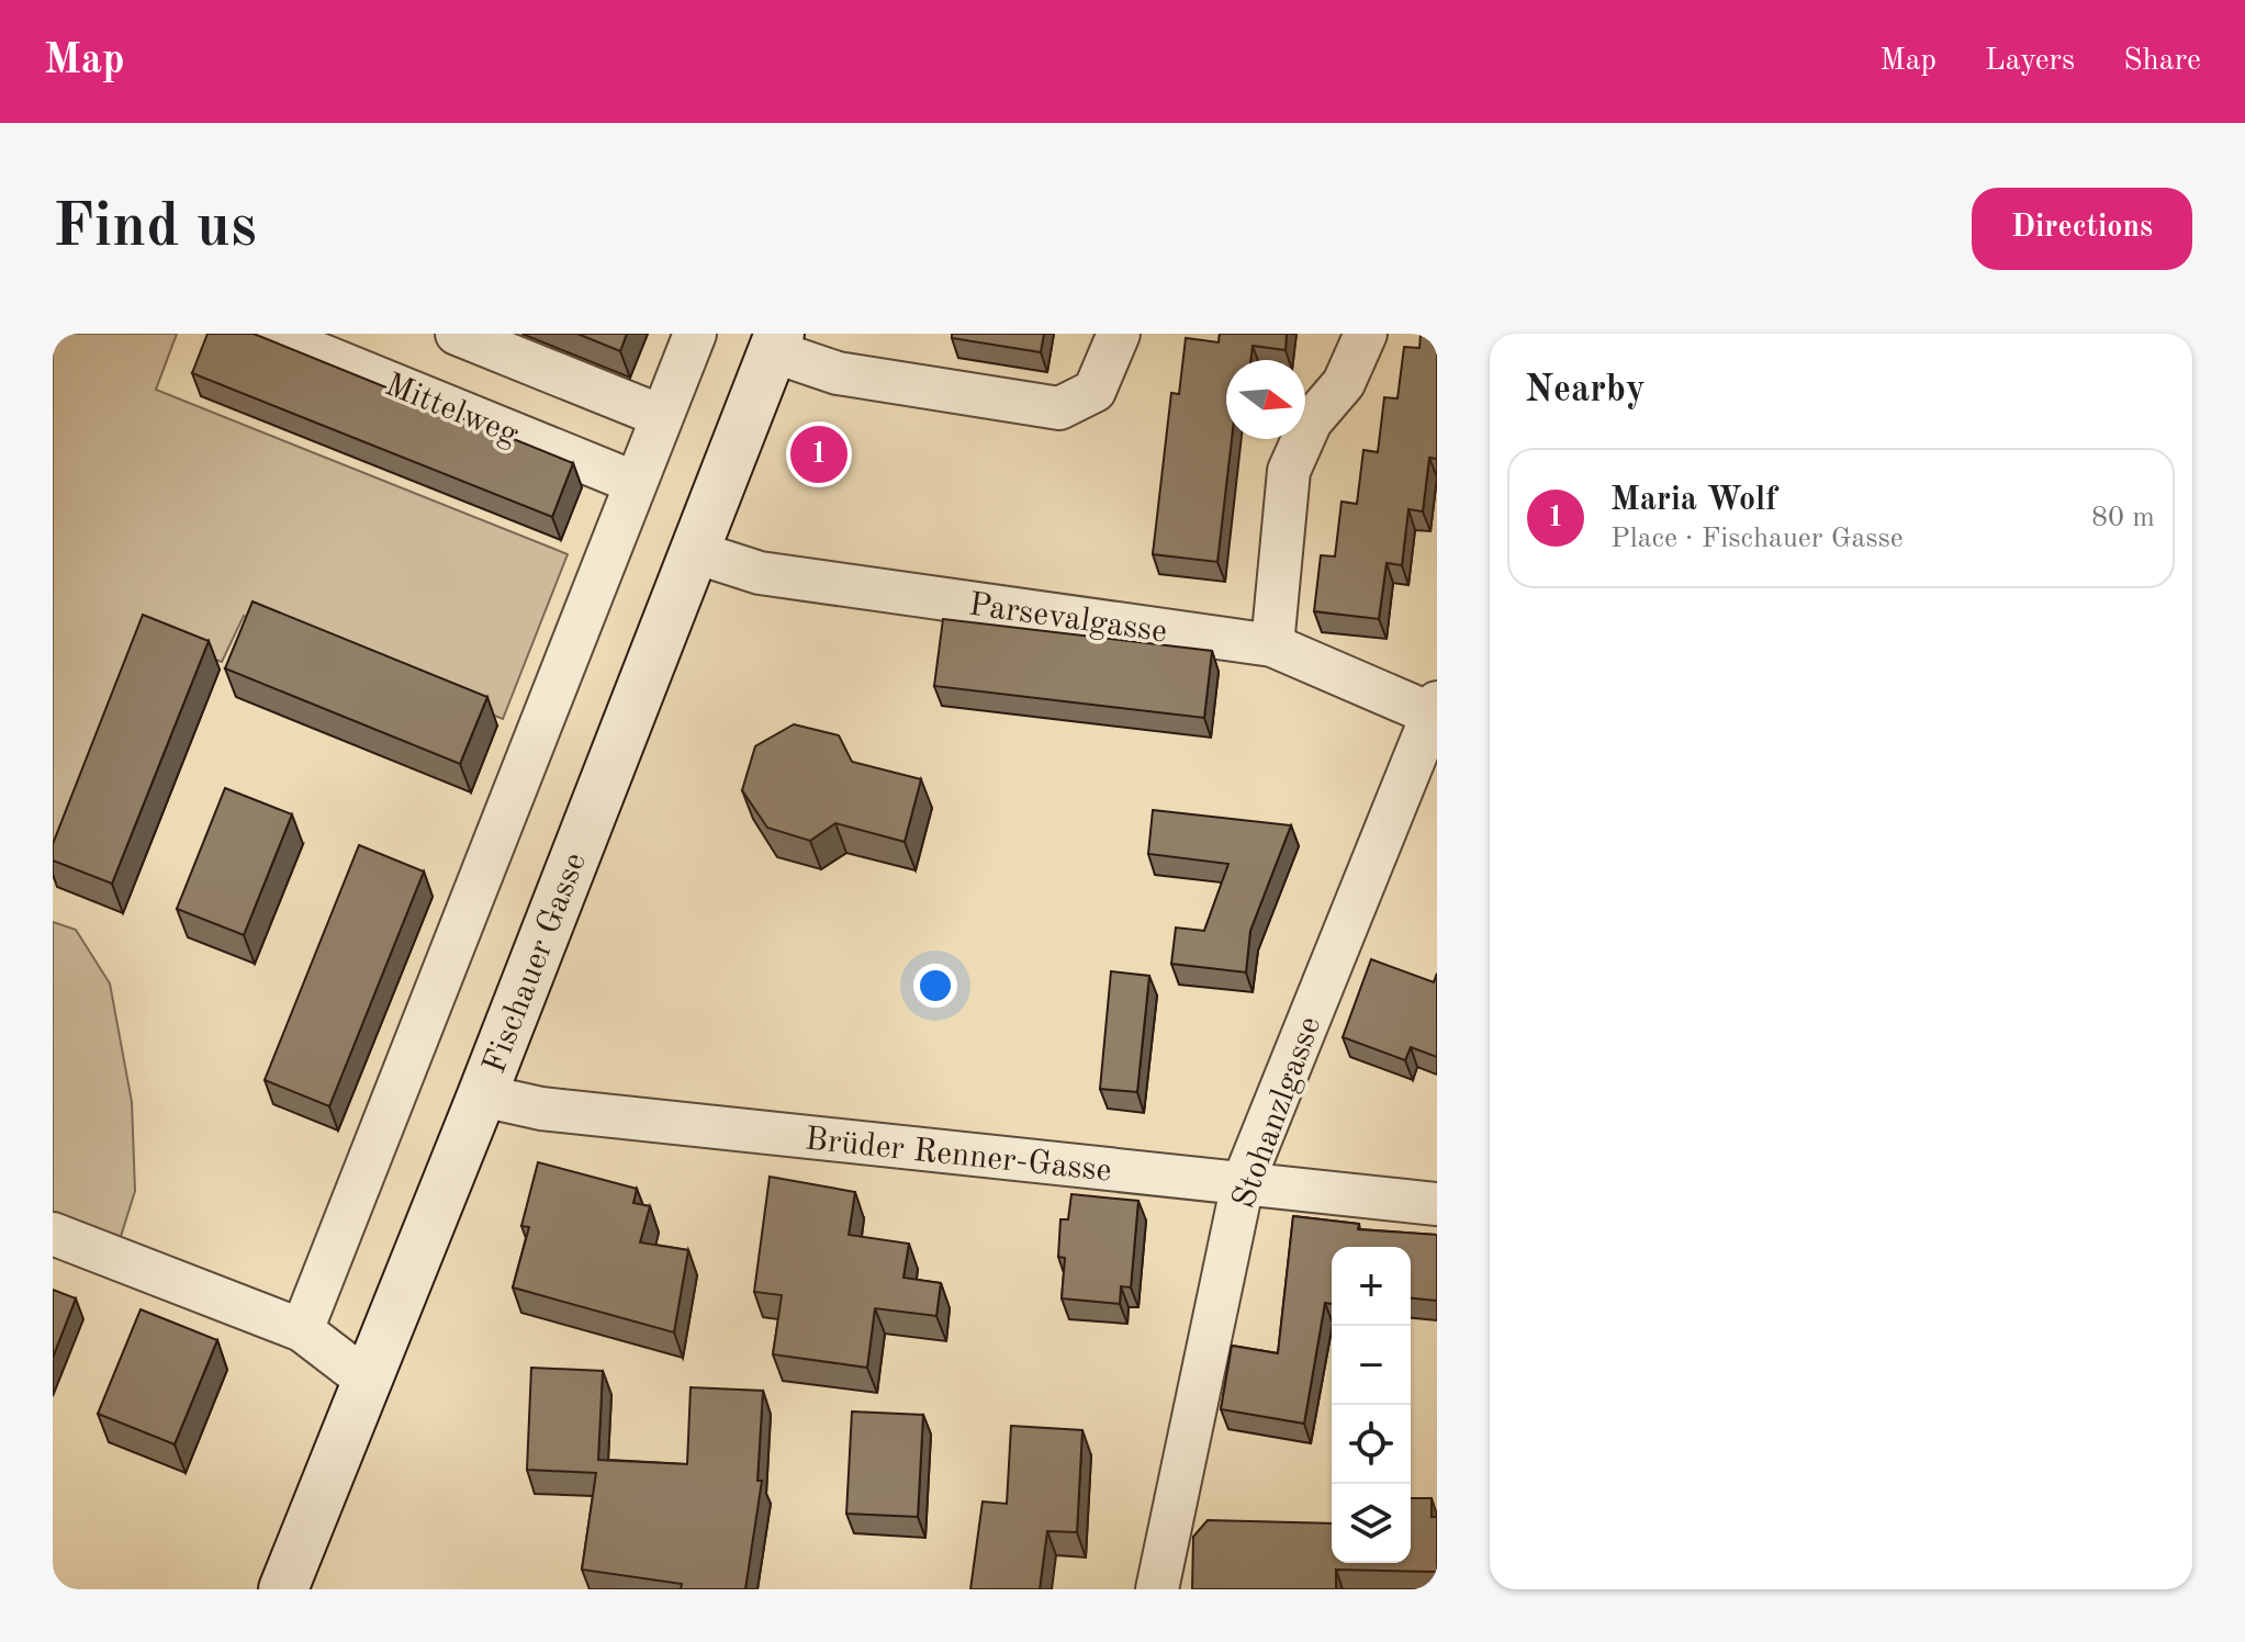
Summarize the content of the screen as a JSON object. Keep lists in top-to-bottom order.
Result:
{
  "streets": {
    "main road": ["Fischauer Gasse"],
    "street": [
      "Mittelweg",
      "Parsevalgasse",
      "Stohanzlgasse",
      "Brüder Renner-Gasse"
    ]
  },
  "crossings": [
    ["Parsevalgasse", "Fischauer Gasse"],
    ["Parsevalgasse", "Stohanzlgasse"],
    ["Fischauer Gasse", "Brüder Renner-Gasse"],
    ["Stohanzlgasse", "Brüder Renner-Gasse"]
  ],
  "north": "right",
  "page": {
    "header": "Map",
    "nav": ["Map", "Layers", "Share"],
    "buttons": "Directions",
    "title": "Find us",
    "heading": "Nearby",
    "pins": "1",
    "list": [
      {
        "mark": "1",
        "name": "Maria Wolf",
        "note": "Place · Fischauer Gasse",
        "value": "80 m"
      }
    ],
    "map_buttons": ["+", "−"]
  }
}
